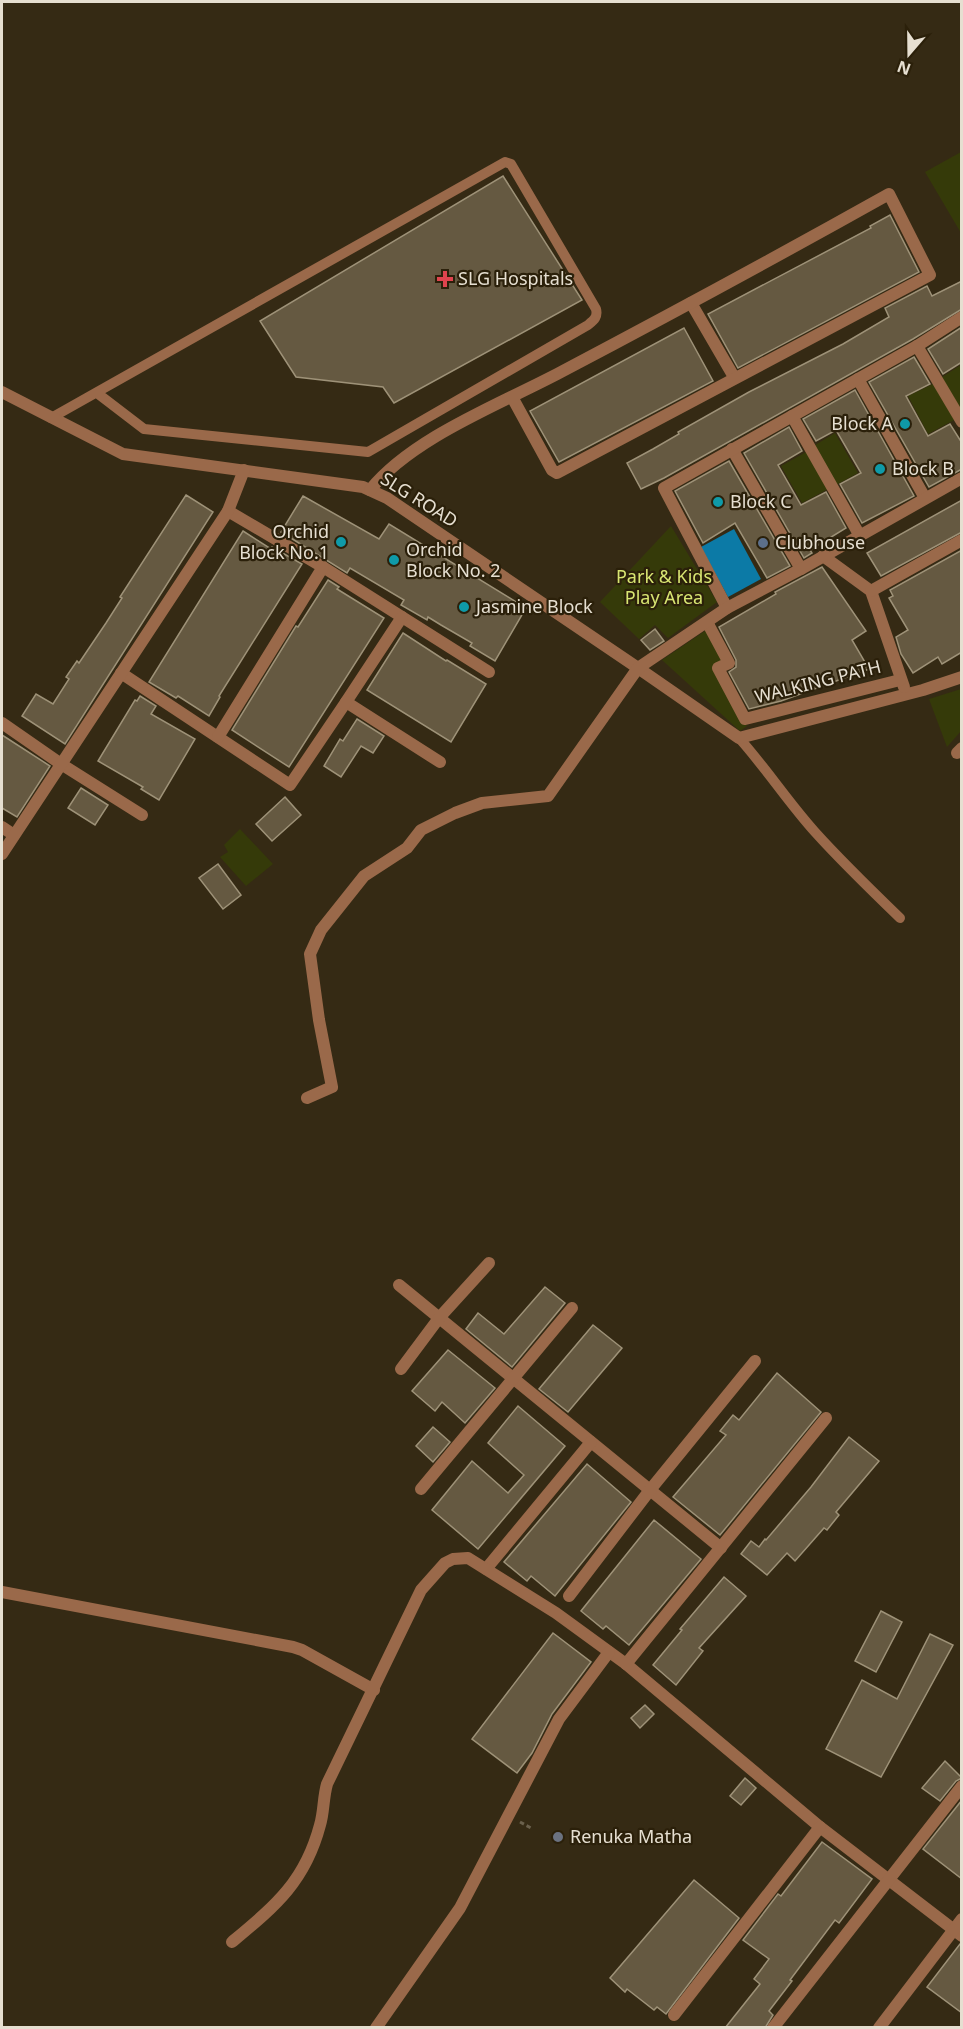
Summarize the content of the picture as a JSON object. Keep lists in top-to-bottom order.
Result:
{
  "streets": {
    "street": ["SLG ROAD", "WALKING PATH"]
  },
  "parks": ["Park & Kids Play Area"],
  "places": {
    "health": ["SLG Hospitals"],
    "other": [
      "Block A",
      "Block B",
      "Block C",
      "Orchid Block No.1",
      "Clubhouse",
      "Orchid Block No. 2",
      "Jasmine Block",
      "Renuka Matha"
    ]
  },
  "north": "bottom"
}
